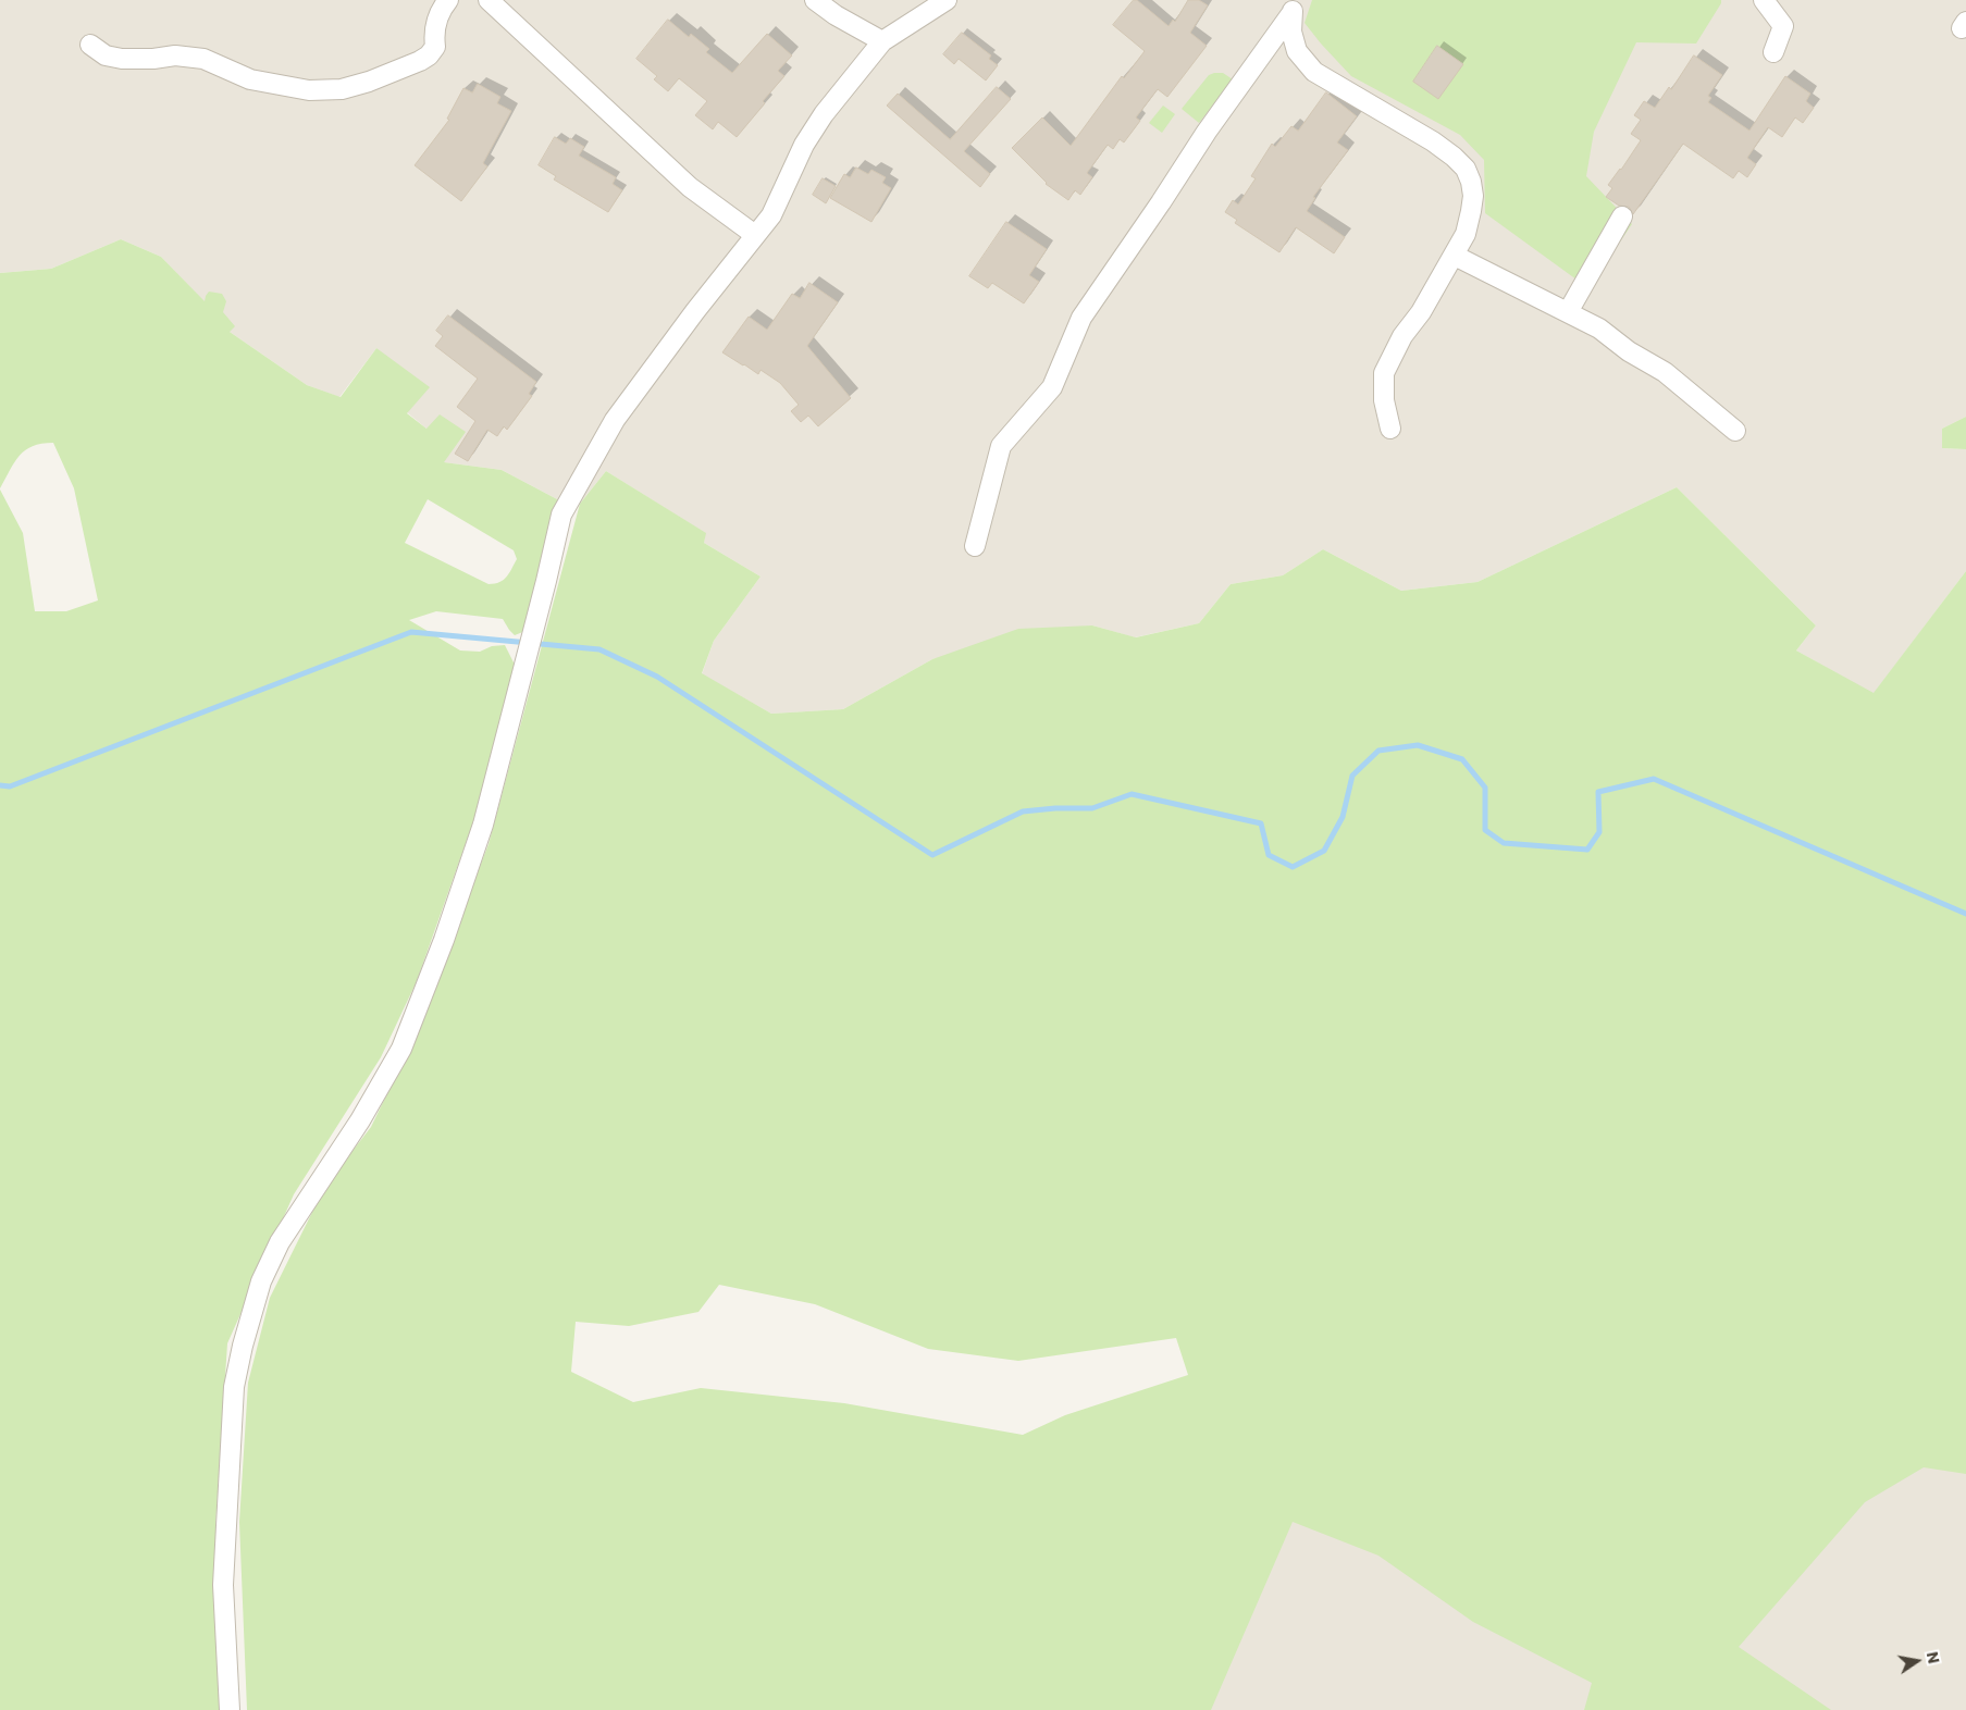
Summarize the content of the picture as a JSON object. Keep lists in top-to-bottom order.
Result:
{
  "north": "right"
}
